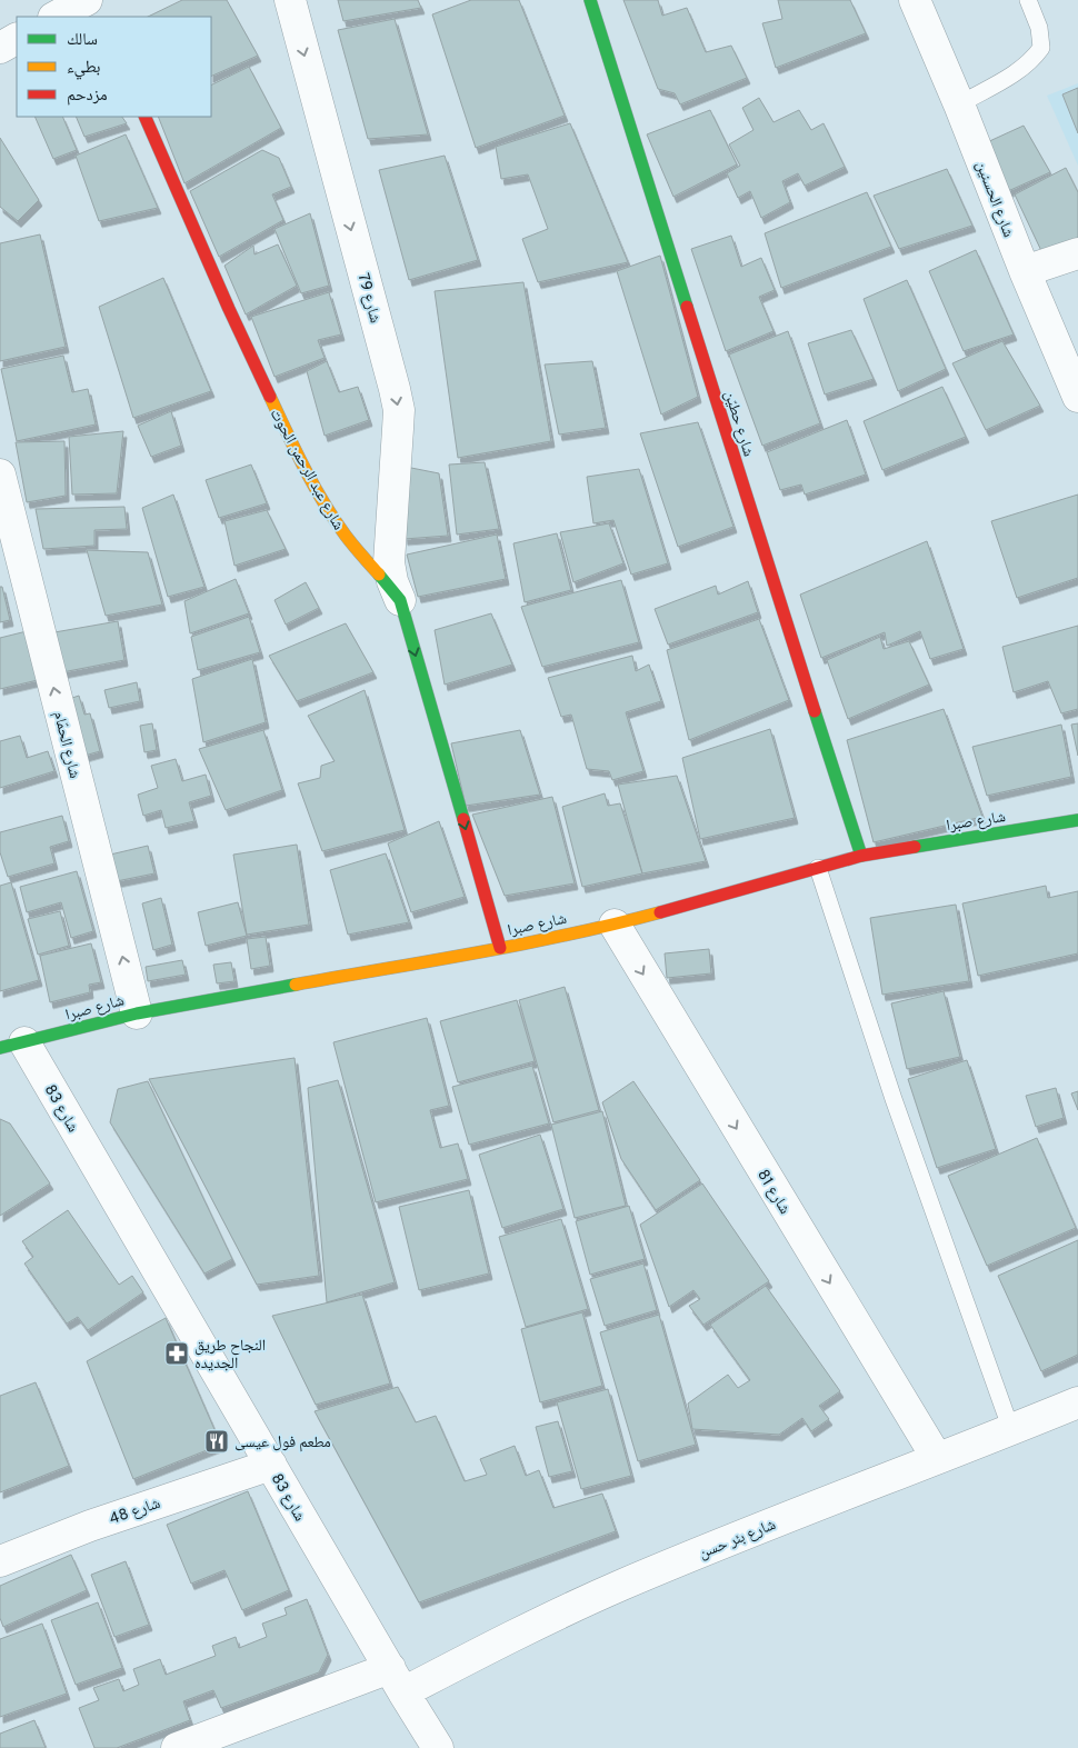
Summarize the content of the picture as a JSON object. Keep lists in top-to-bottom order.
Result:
{
  "streets": {
    "street": [
      "شارع الحسنين",
      "شارع 79",
      "شارع حطيّن",
      "شارع عبد الرحمن الحوت",
      "شارع الحمّام",
      "شارع صبرا",
      "شارع 83",
      "شارع 81",
      "شارع 48",
      "شارع بئر حسن"
    ]
  },
  "crossings": [
    ["شارع 79", "شارع عبد الرحمن الحوت"],
    ["شارع حطيّن", "شارع صبرا"],
    ["شارع عبد الرحمن الحوت", "شارع صبرا"],
    ["شارع الحمّام", "شارع صبرا"],
    ["شارع صبرا", "شارع 83"],
    ["شارع صبرا", "شارع 81"],
    ["شارع 83", "شارع 48"],
    ["شارع 83", "شارع بئر حسن"],
    ["شارع 81", "شارع بئر حسن"]
  ],
  "one_way": [
    "شارع 79",
    "شارع عبد الرحمن الحوت",
    "شارع الحمّام",
    "شارع 81"
  ],
  "places": {
    "pharmacy": ["النجاح طريق الجديده"],
    "restaurant": ["مطعم فول عيسى"]
  },
  "legend": ["سالك", "بطيء", "مزدحم"]
}
